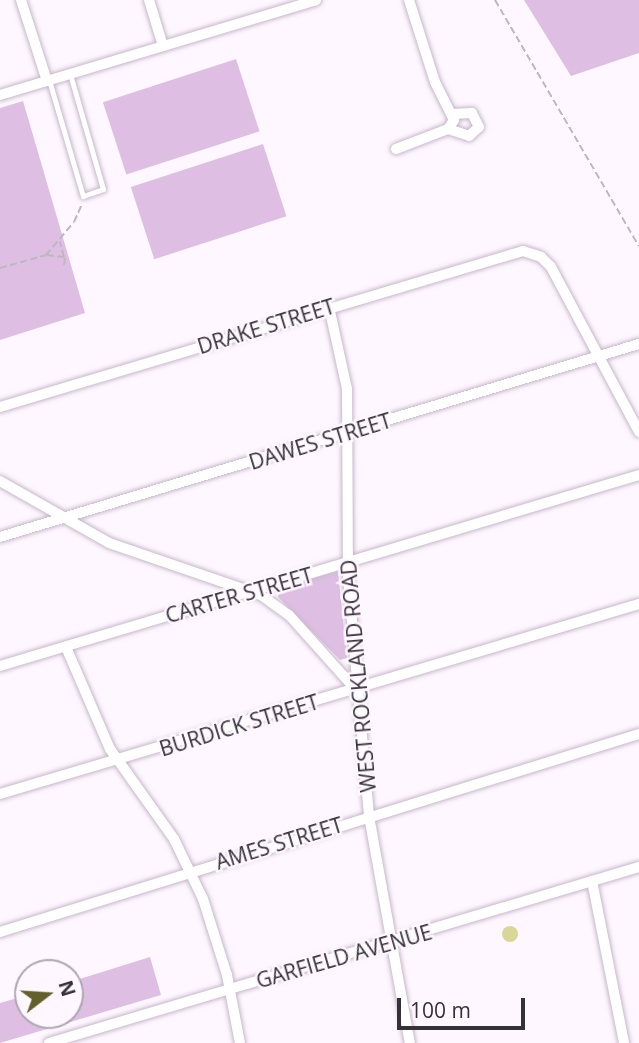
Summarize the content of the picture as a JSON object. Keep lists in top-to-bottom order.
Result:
{
  "streets": {
    "street": [
      "DRAKE STREET",
      "DAWES STREET",
      "CARTER STREET",
      "WEST ROCKLAND ROAD",
      "BURDICK STREET",
      "AMES STREET",
      "GARFIELD AVENUE"
    ]
  },
  "crossings": [
    ["DRAKE STREET", "DAWES STREET"],
    ["DRAKE STREET", "WEST ROCKLAND ROAD"],
    ["DAWES STREET", "WEST ROCKLAND ROAD"],
    ["CARTER STREET", "WEST ROCKLAND ROAD"],
    ["WEST ROCKLAND ROAD", "BURDICK STREET"],
    ["WEST ROCKLAND ROAD", "AMES STREET"],
    ["WEST ROCKLAND ROAD", "GARFIELD AVENUE"]
  ],
  "scale_bar": "100 m",
  "north": "right"
}
